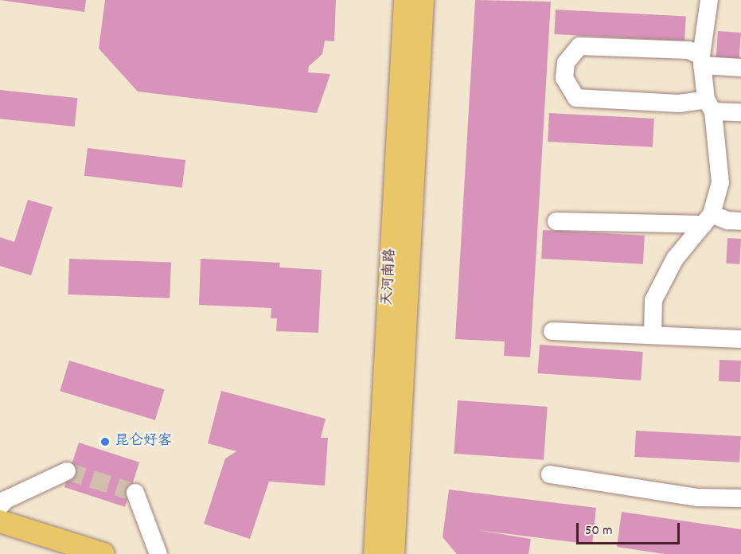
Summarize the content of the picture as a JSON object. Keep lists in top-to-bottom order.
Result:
{
  "streets": {
    "main road": ["天河南路"]
  },
  "places": ["昆仑好客"],
  "scale_bar": "50 m"
}
